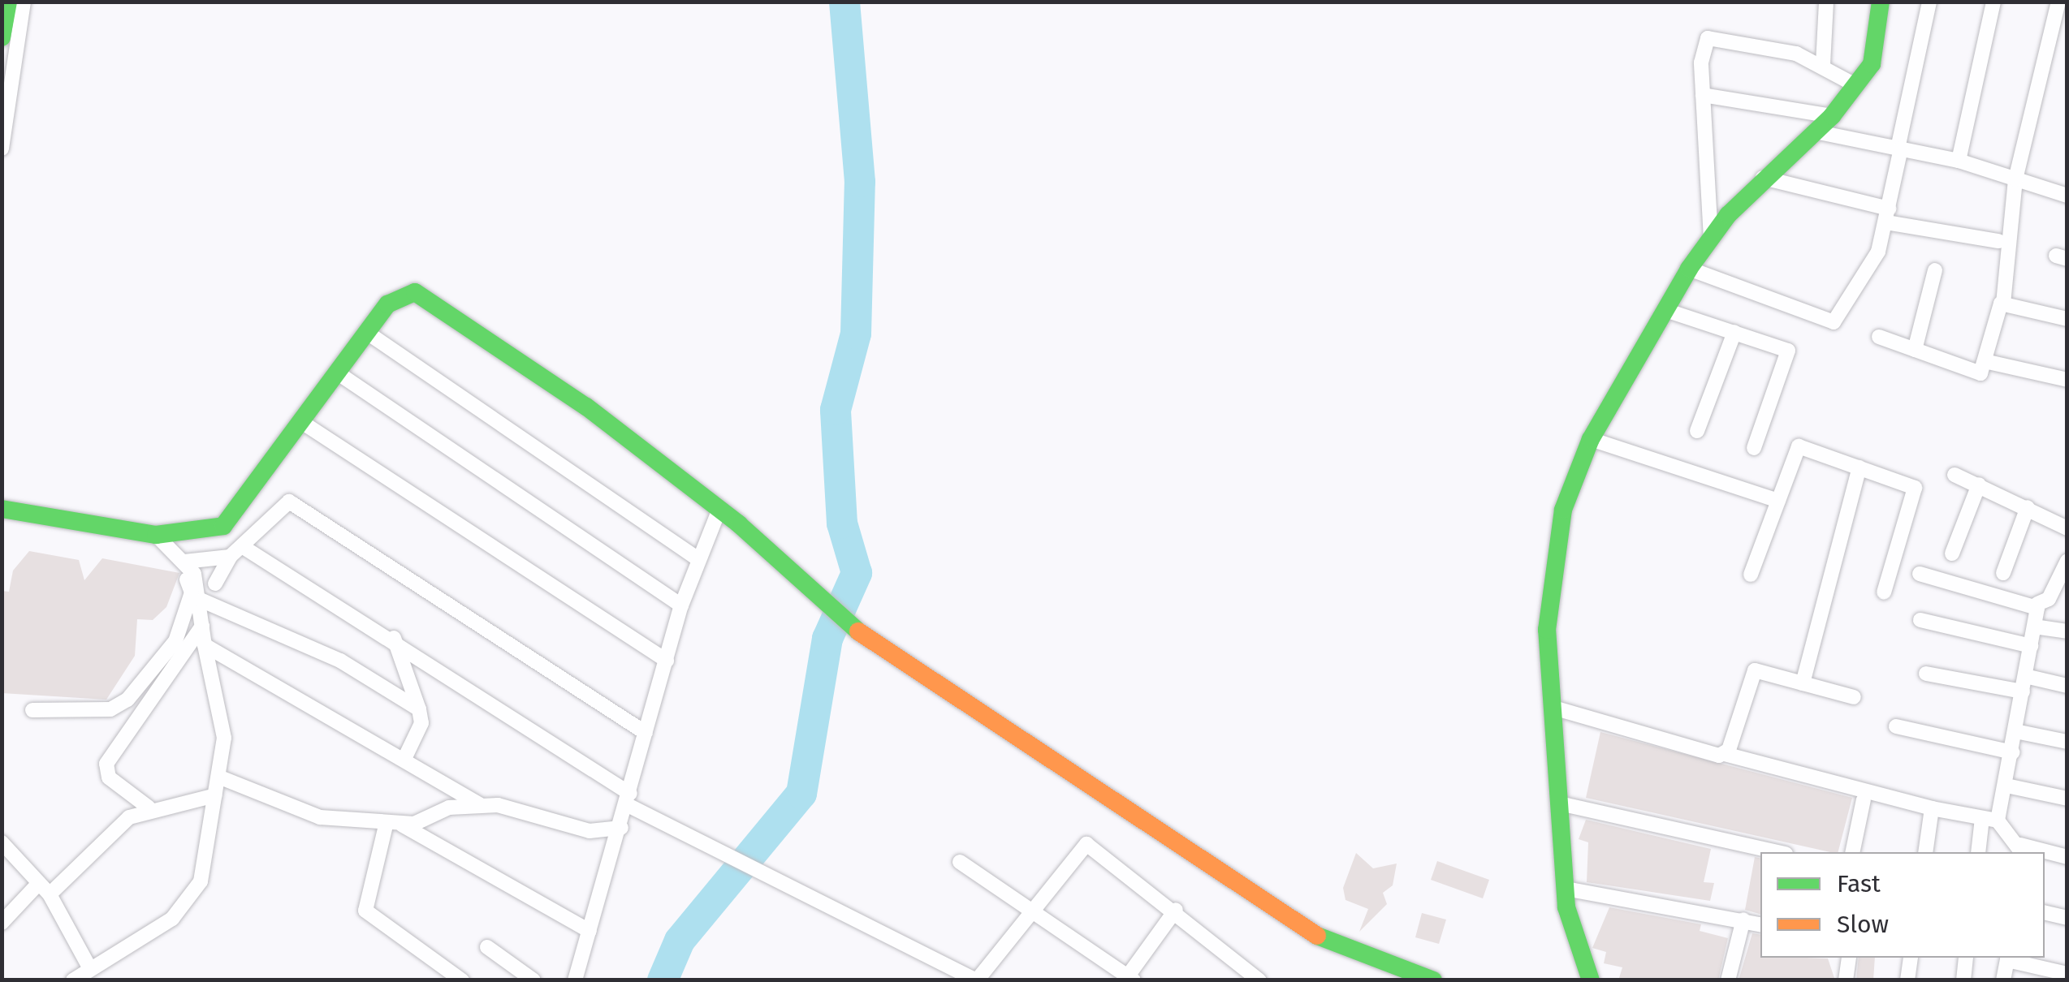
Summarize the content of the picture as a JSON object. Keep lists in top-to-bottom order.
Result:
{
  "legend": ["Fast", "Slow"]
}
